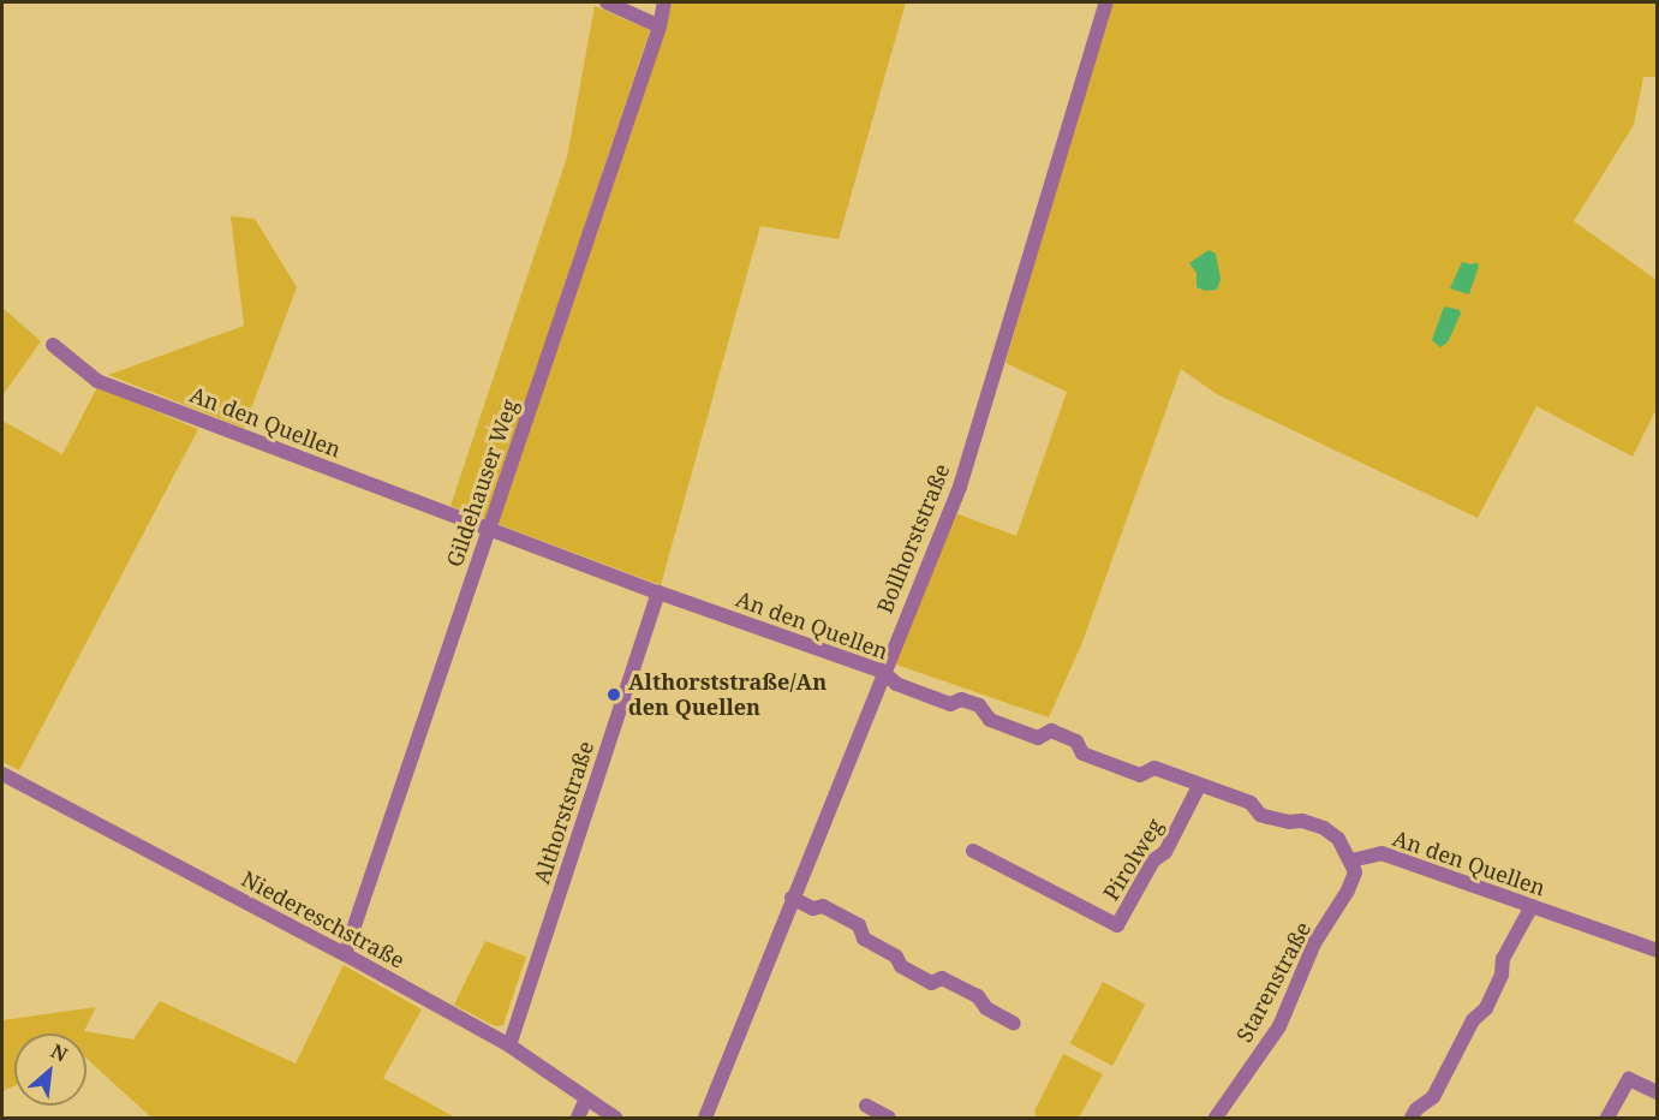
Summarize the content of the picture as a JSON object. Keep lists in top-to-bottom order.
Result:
{
  "streets": {
    "street": [
      "An den Quellen",
      "Gildehauser Weg",
      "Bollhorststraße",
      "Althorststraße",
      "Pirolweg",
      "Niedereschstraße",
      "Starenstraße"
    ]
  },
  "crossings": [
    ["An den Quellen", "Gildehauser Weg"],
    ["An den Quellen", "Bollhorststraße"],
    ["An den Quellen", "Althorststraße"],
    ["An den Quellen", "Pirolweg"],
    ["An den Quellen", "Starenstraße"],
    ["Gildehauser Weg", "Niedereschstraße"],
    ["Althorststraße", "Niedereschstraße"]
  ],
  "places": ["Althorststraße/An den Quellen"],
  "north": "top right"
}
